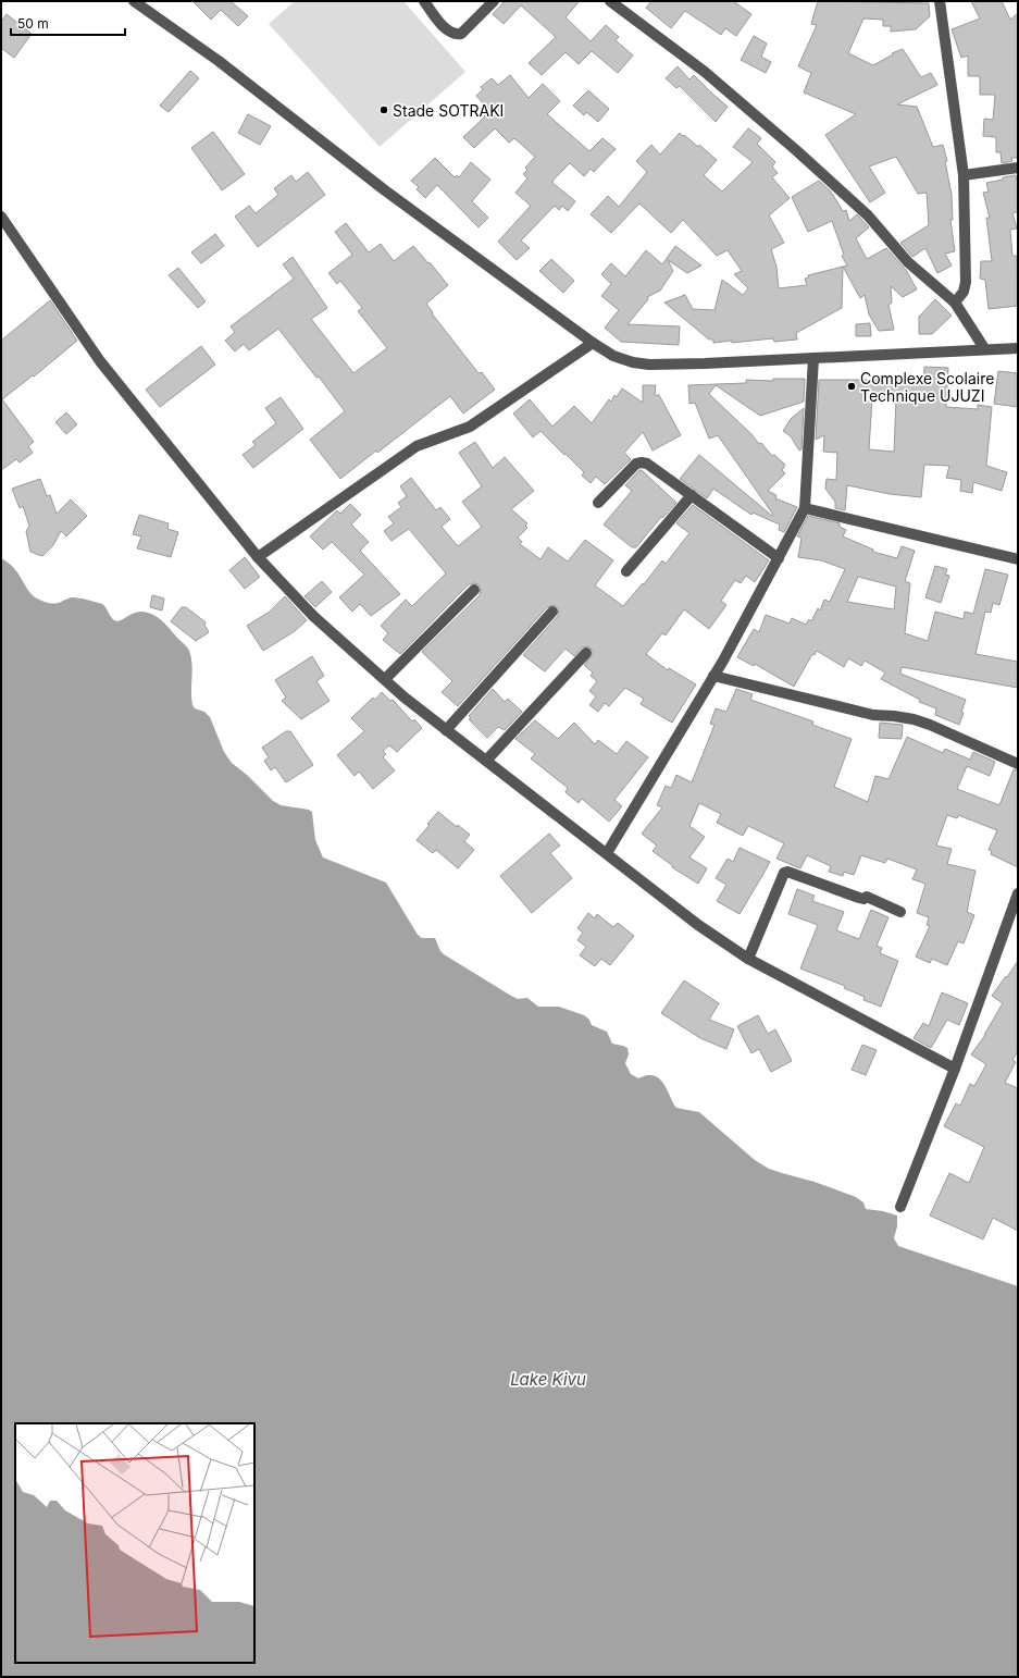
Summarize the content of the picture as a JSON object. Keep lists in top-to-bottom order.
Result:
{
  "water": ["Lake Kivu"],
  "places": ["Stade SOTRAKI", "Complexe Scolaire Technique UJUZI"],
  "scale_bar": "50 m"
}
